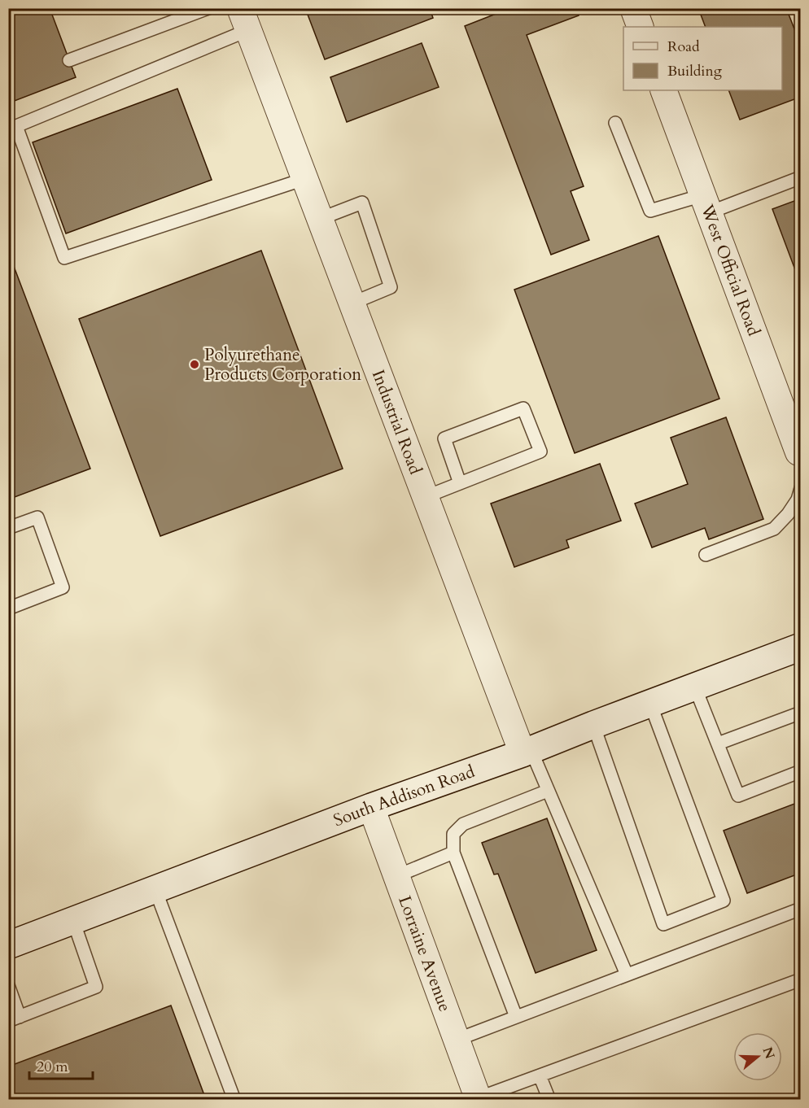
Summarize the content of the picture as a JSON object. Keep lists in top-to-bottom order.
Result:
{
  "streets": {
    "street": [
      "West Official Road",
      "Industrial Road",
      "South Addison Road",
      "Lorraine Avenue"
    ]
  },
  "crossings": [
    ["Industrial Road", "South Addison Road"],
    ["South Addison Road", "Lorraine Avenue"]
  ],
  "places": ["Polyurethane Products Corporation"],
  "legend": ["Road", "Building"],
  "scale_bar": "20 m",
  "north": "right"
}
